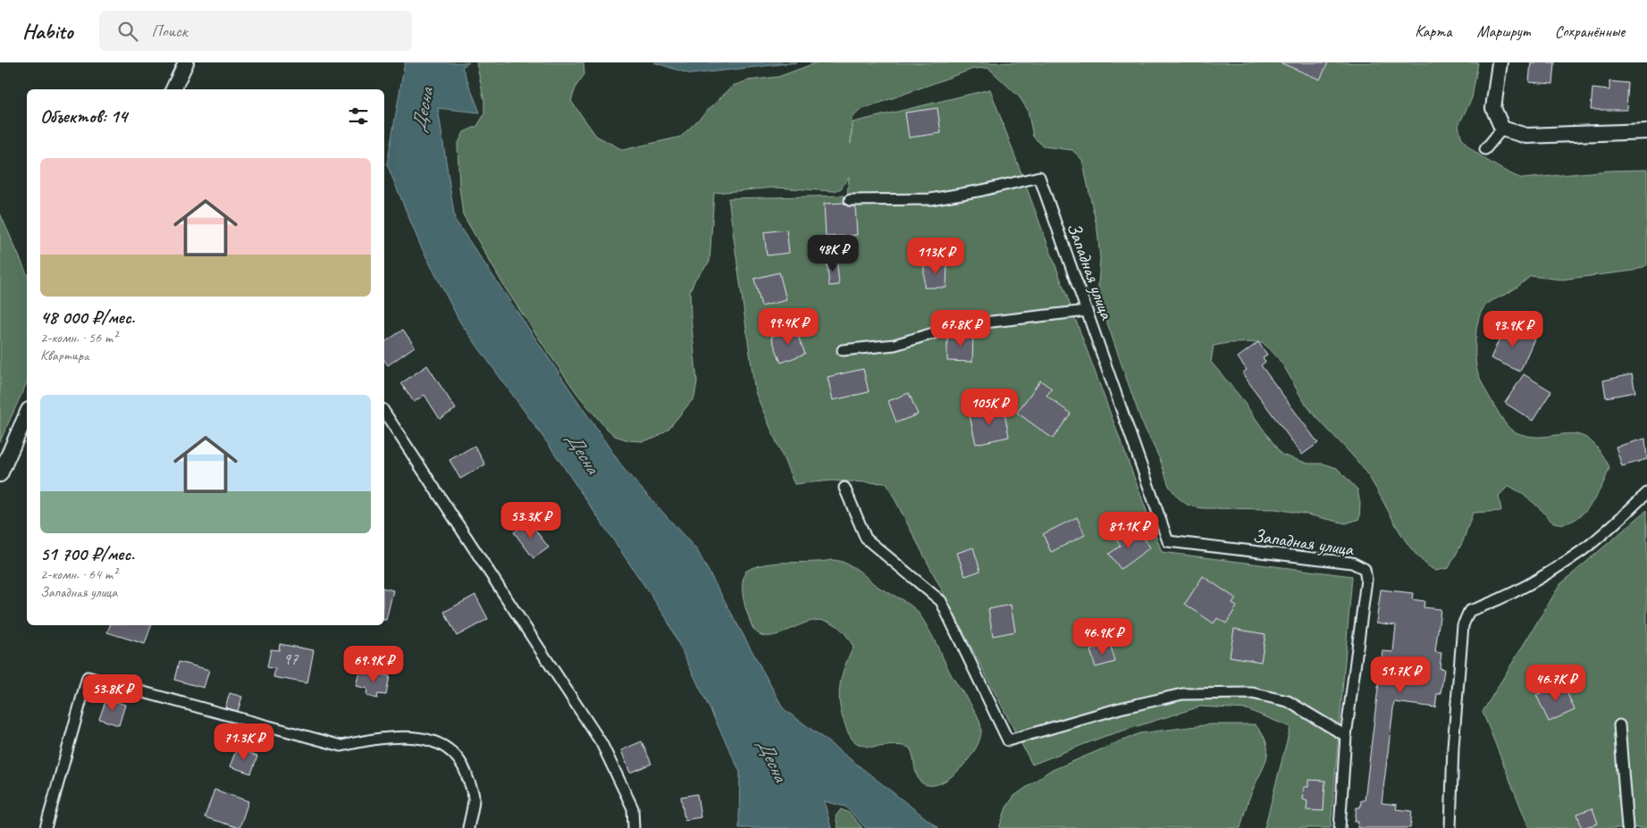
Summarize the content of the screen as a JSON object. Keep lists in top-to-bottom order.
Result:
{
  "streets": {
    "street": ["Западная улица"]
  },
  "water": ["Десна"],
  "house_numbers": ["97"],
  "page": {
    "header": "Habito",
    "search": "Поиск",
    "nav": ["Карта", "Маршрут", "Сохранённые"],
    "heading": "Объектов: 14",
    "list": [
      {
        "name": "48 000 ₽/мес.",
        "note": "2-комн. · 56 m² · Квартира"
      },
      {
        "name": "51 700 ₽/мес.",
        "note": "2-комн. · 64 m² · Западная улица"
      }
    ],
    "price": [
      "48K ₽",
      "113K ₽",
      "99.4K ₽",
      "67.8K ₽",
      "93.9K ₽",
      "105K ₽",
      "53.3K ₽",
      "81.1K ₽",
      "46.9K ₽",
      "69.9K ₽",
      "51.7K ₽",
      "46.7K ₽",
      "53.8K ₽",
      "71.3K ₽"
    ]
  }
}
